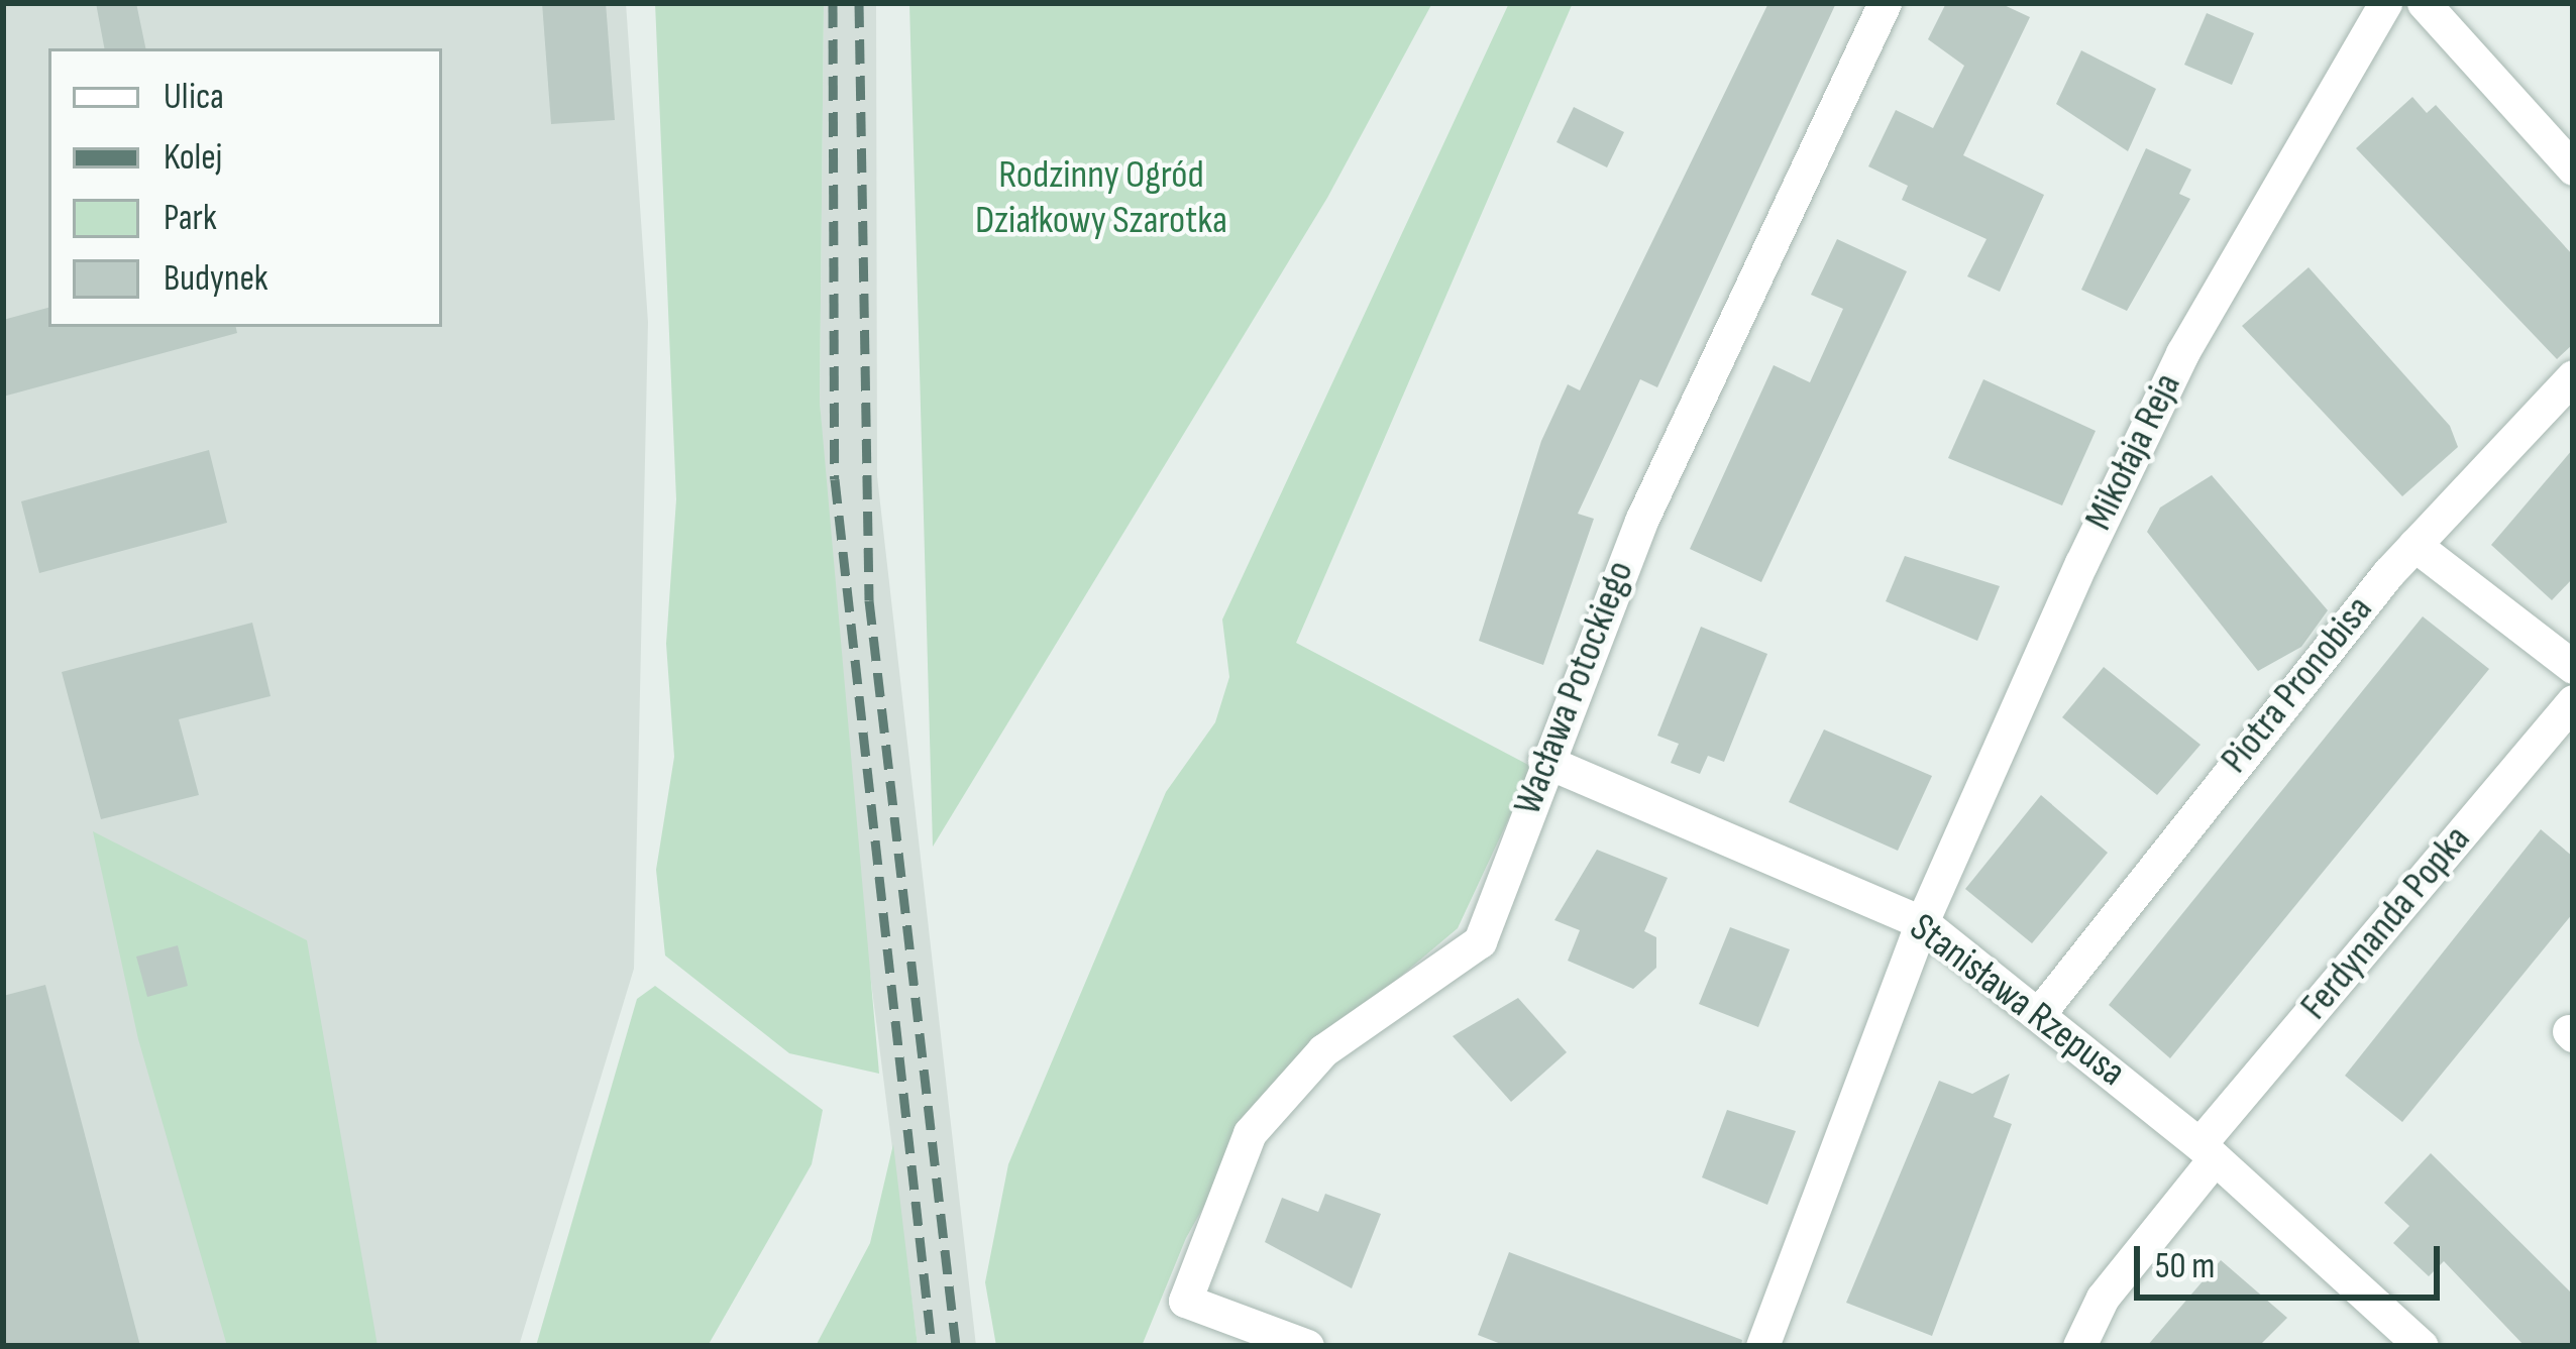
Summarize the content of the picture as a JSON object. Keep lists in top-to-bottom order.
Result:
{
  "streets": {
    "street": [
      "Mikołaja Reja",
      "Piotra Pronobisa",
      "Wacława Potockiego",
      "Ferdynanda Popka",
      "Stanisława Rzepusa"
    ]
  },
  "crossings": [
    ["Mikołaja Reja", "Stanisława Rzepusa"],
    ["Piotra Pronobisa", "Stanisława Rzepusa"],
    ["Wacława Potockiego", "Stanisława Rzepusa"],
    ["Ferdynanda Popka", "Stanisława Rzepusa"]
  ],
  "parks": ["Rodzinny Ogród Działkowy Szarotka"],
  "legend": [
    "Ulica",
    "Kolej",
    "Park",
    "Budynek"
  ],
  "scale_bar": "50 m"
}
